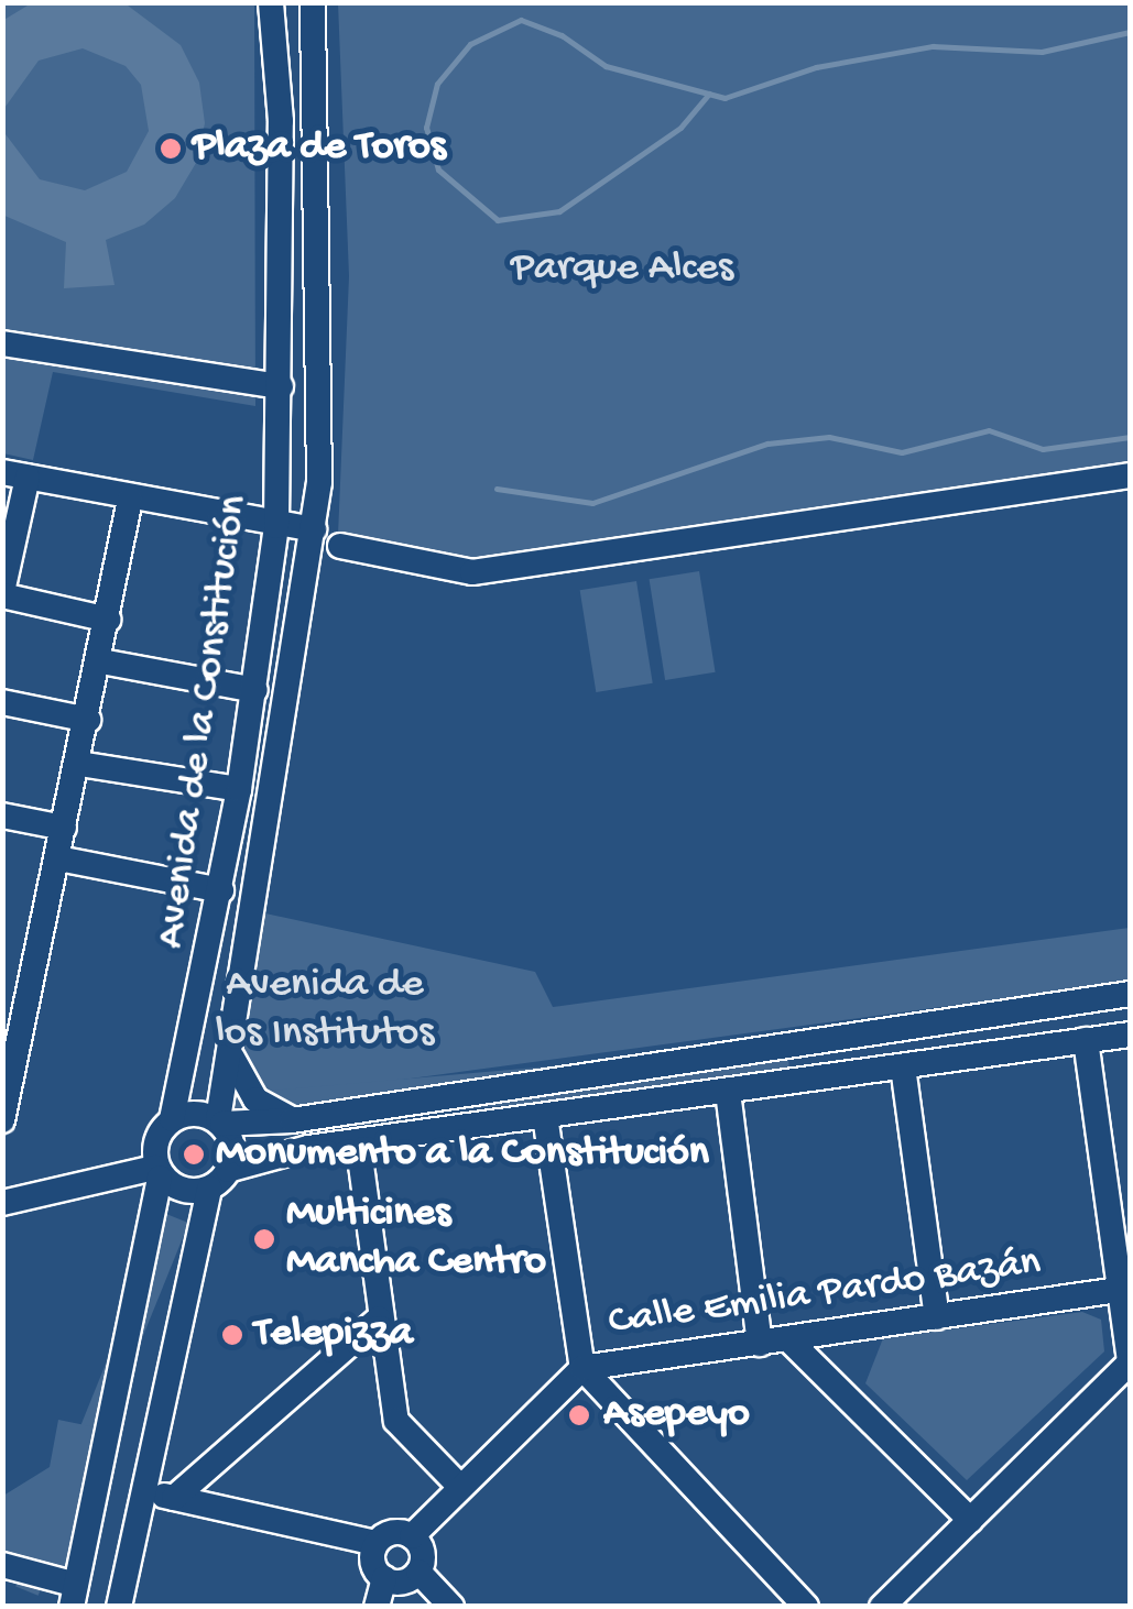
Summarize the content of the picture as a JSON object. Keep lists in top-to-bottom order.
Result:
{
  "streets": {
    "street": ["Avenida de la Constitución", "Calle Emilia Pardo Bazán"]
  },
  "parks": ["Parque Alces", "Avenida de los Institutos"],
  "places": [
    "Plaza de Toros",
    "Monumento a la Constitución",
    "Multicines Mancha Centro",
    "Telepizza",
    "Asepeyo"
  ]
}
